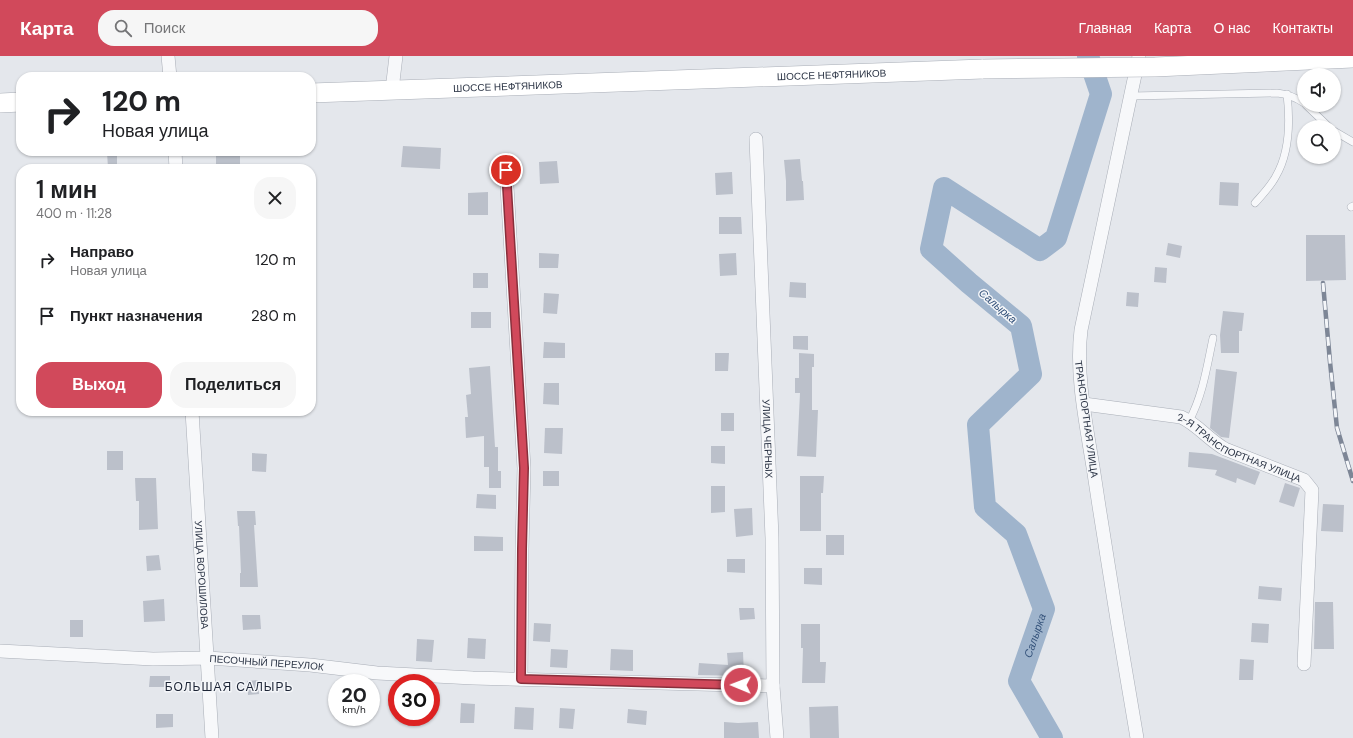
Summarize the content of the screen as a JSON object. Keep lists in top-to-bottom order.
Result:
{
  "streets": {
    "main road": ["ШОССЕ НЕФТЯНИКОВ"],
    "street": [
      "ТРАНСПОРТНАЯ УЛИЦА",
      "УЛИЦА ЧЕРНЫХ",
      "2-Я ТРАНСПОРТНАЯ УЛИЦА",
      "УЛИЦА ВОРОШИЛОВА",
      "ПЕСОЧНЫЙ ПЕРЕУЛОК"
    ]
  },
  "crossings": [
    ["ТРАНСПОРТНАЯ УЛИЦА", "2-Я ТРАНСПОРТНАЯ УЛИЦА"],
    ["УЛИЦА ЧЕРНЫХ", "ПЕСОЧНЫЙ ПЕРЕУЛОК"],
    ["УЛИЦА ВОРОШИЛОВА", "ПЕСОЧНЫЙ ПЕРЕУЛОК"]
  ],
  "districts": ["БОЛЬШАЯ САЛЫРЬ"],
  "water": ["Салырка"],
  "page": {
    "header": "Карта",
    "search": "Поиск",
    "nav": [
      "Главная",
      "Карта",
      "О нас",
      "Контакты"
    ],
    "turn": ["120 m", "Новая улица"],
    "heading": ["1 мин", "400 m · 11:28"],
    "list": [
      {
        "name": "Направо",
        "note": "Новая улица",
        "value": "120 m"
      },
      {
        "name": "Пункт назначения",
        "value": "280 m"
      }
    ],
    "buttons": ["Выход", "Поделиться"],
    "speed": "20 km/h",
    "limit": "30"
  }
}
